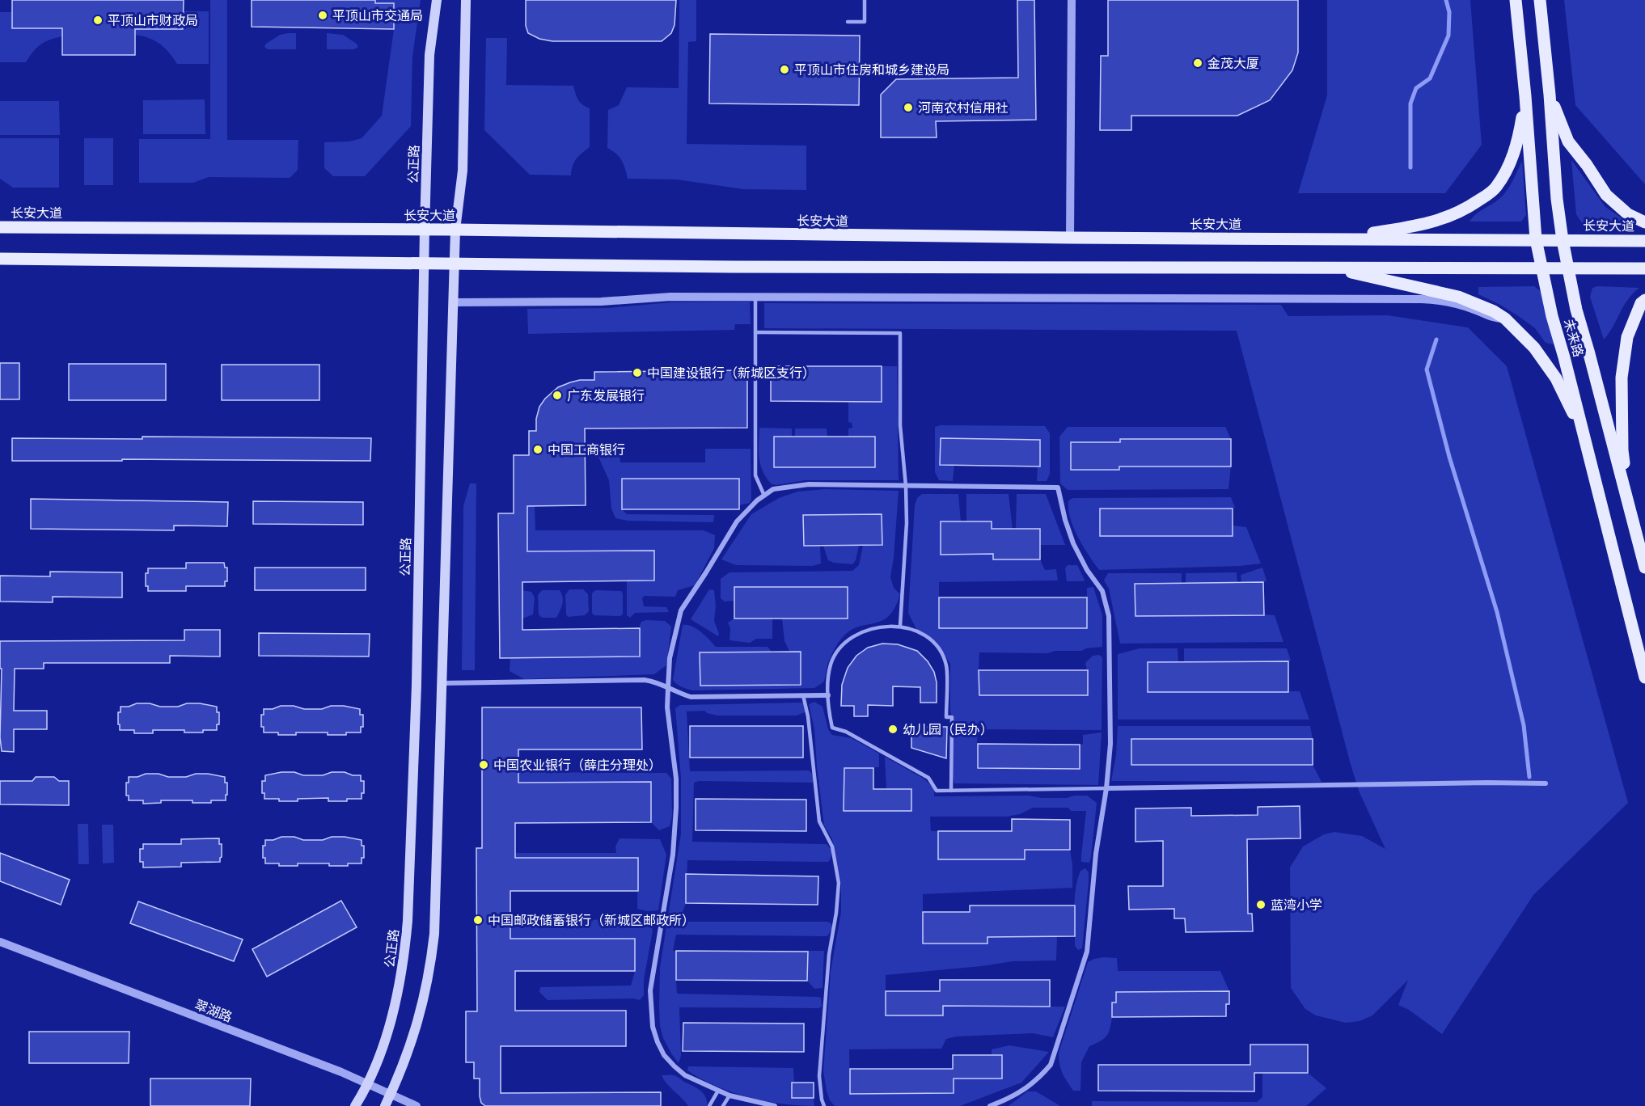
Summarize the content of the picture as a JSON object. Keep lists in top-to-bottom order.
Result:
{
  "streets": {
    "main road": ["公正路", "长安大道", "未来路"],
    "street": ["翠湖路"]
  },
  "crossings": [
    ["公正路", "长安大道"],
    ["公正路", "翠湖路"],
    ["长安大道", "未来路"]
  ],
  "places": [
    "平顶山市交通局",
    "平顶山市财政局",
    "金茂大厦",
    "平顶山市住房和城乡建设局",
    "河南农村信用社",
    "中国建设银行（新城区支行）",
    "广东发展银行",
    "中国工商银行",
    "幼儿园（民办）",
    "中国农业银行（薛庄分理处）",
    "蓝湾小学",
    "中国邮政储蓄银行（新城区邮政所）"
  ]
}
